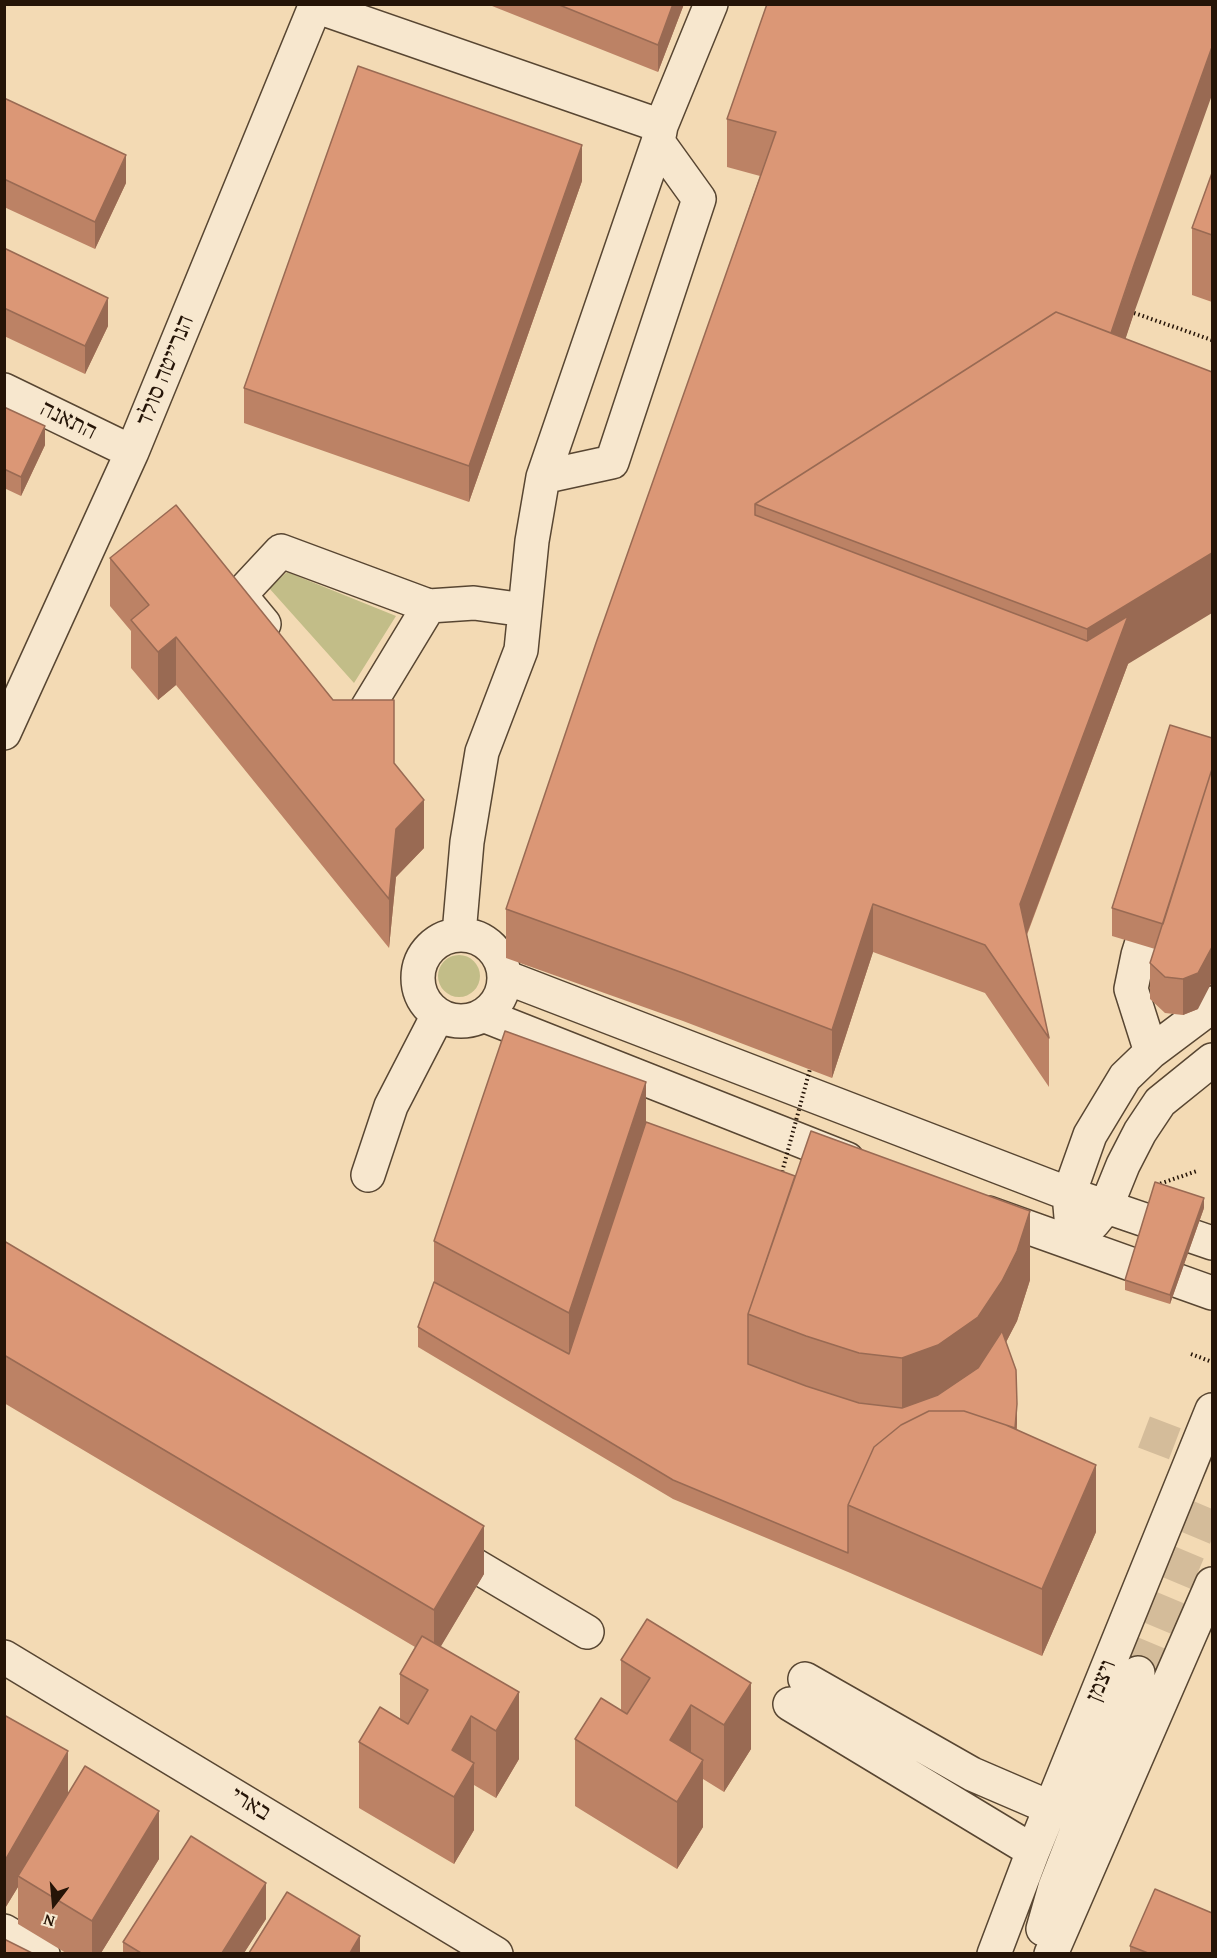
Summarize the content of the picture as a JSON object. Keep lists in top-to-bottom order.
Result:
{
  "streets": {
    "street": [
      "הנרייטה סולד",
      "התאנה",
      "ויצמן",
      "בארי"
    ]
  },
  "crossings": [
    ["הנרייטה סולד", "התאנה"]
  ],
  "north": "bottom"
}
